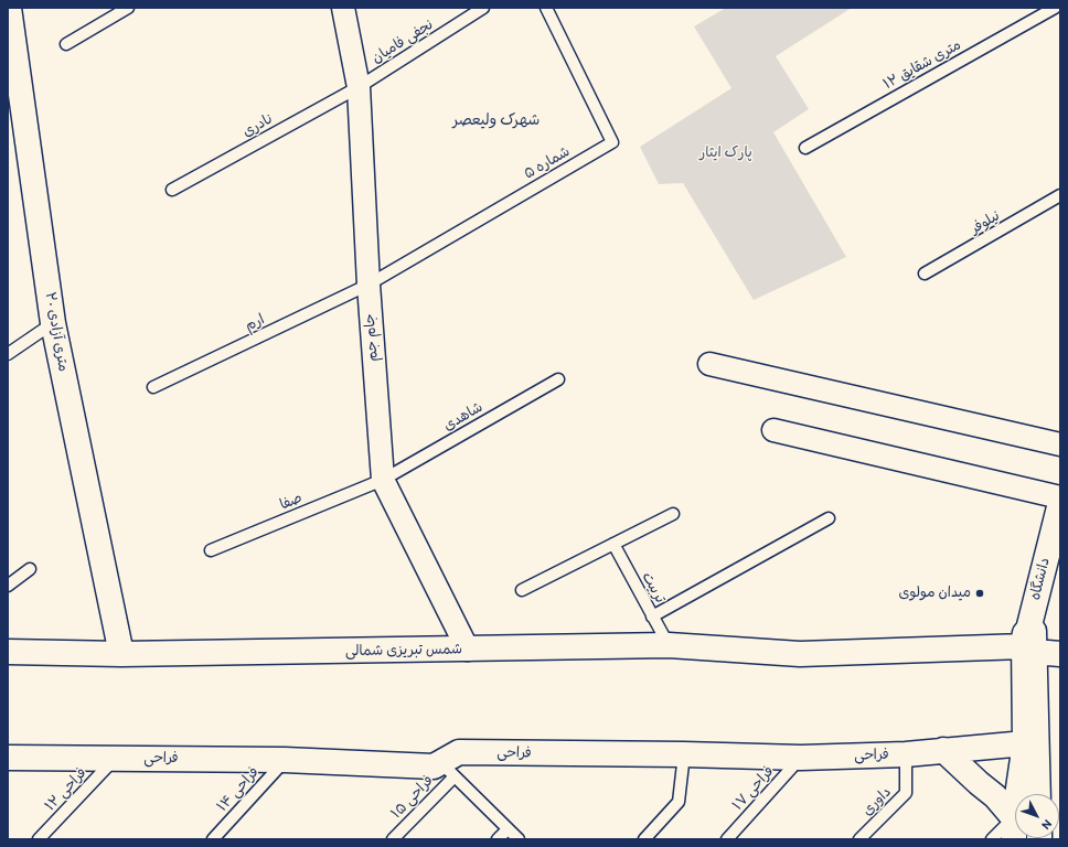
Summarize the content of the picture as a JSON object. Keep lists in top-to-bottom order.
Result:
{
  "streets": {
    "street": [
      "۲۰ متری آزادی",
      "جام جم",
      "دانشگاه",
      "شمس تبریزی شمالی",
      "فراحی"
    ],
    "lane": [
      "نجفی فامیان",
      "۱۲ متری شقایق",
      "نادری",
      "شماره ۵",
      "نیلوفر",
      "ارم",
      "شاهدی",
      "صفا",
      "تربیت",
      "فراحی ۱۷",
      "فراحی ۱۲",
      "فراحی ۱۴",
      "فراحی ۱۵",
      "داوری"
    ]
  },
  "crossings": [
    ["نجفی فامیان", "نادری"],
    ["نجفی فامیان", "جام جم"],
    ["نادری", "جام جم"],
    ["شماره ۵", "ارم"],
    ["شماره ۵", "جام جم"],
    ["ارم", "جام جم"],
    ["۲۰ متری آزادی", "شمس تبریزی شمالی"],
    ["جام جم", "شاهدی"],
    ["جام جم", "صفا"],
    ["جام جم", "شمس تبریزی شمالی"],
    ["شاهدی", "صفا"],
    ["دانشگاه", "شمس تبریزی شمالی"],
    ["دانشگاه", "فراحی"],
    ["تربیت", "شمس تبریزی شمالی"],
    ["فراحی", "فراحی ۱۷"],
    ["فراحی", "فراحی ۱۲"],
    ["فراحی", "فراحی ۱۴"],
    ["فراحی", "فراحی ۱۵"],
    ["فراحی", "داوری"]
  ],
  "districts": ["شهرک ولیعصر"],
  "parks": ["پارک ایثار"],
  "places": ["میدان مولوی"],
  "north": "bottom right"
}
